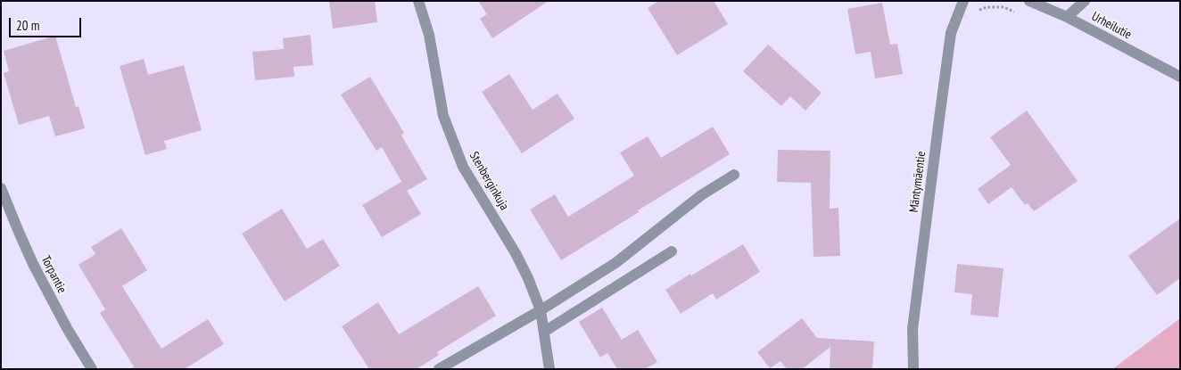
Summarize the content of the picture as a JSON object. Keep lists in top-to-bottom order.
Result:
{
  "streets": {
    "street": [
      "Urheilutie",
      "Stenberginkuja",
      "Mäntymäentie",
      "Torpantie"
    ]
  },
  "scale_bar": "20 m"
}
